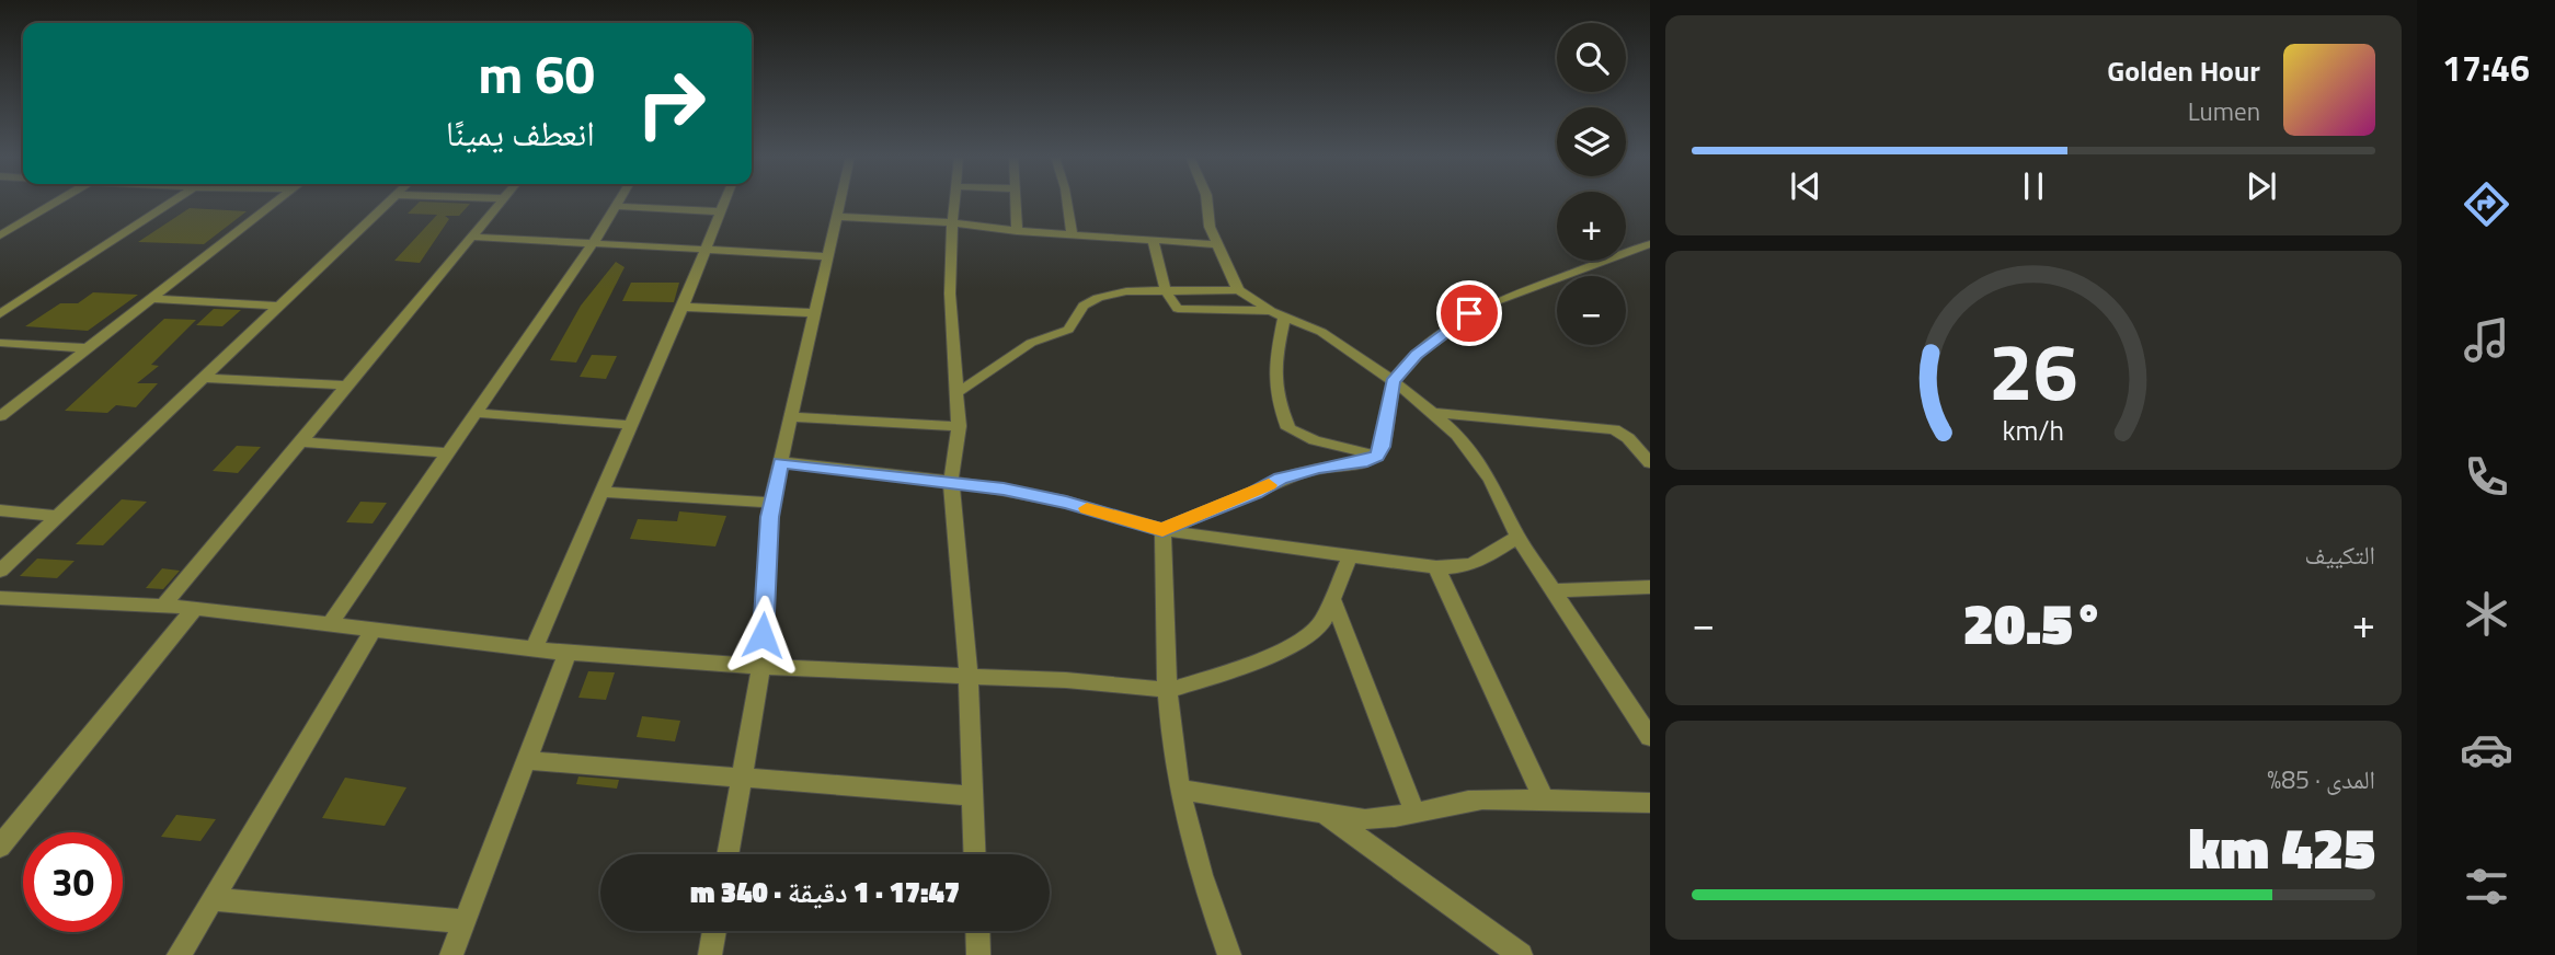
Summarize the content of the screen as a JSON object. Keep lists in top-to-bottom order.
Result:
{
  "page": {
    "tabs": "17:46",
    "map_buttons": ["+", "−"],
    "turn": ["60 m", "انعطف يمينًا"],
    "song": ["Golden Hour", "Lumen"],
    "tile": [
      "التكييف",
      ["المدى · 85%", "425 km"]
    ],
    "heat": ["−", "20.5°", "+"],
    "limit": "30",
    "trip": "17:47 · 1 دقيقة · 340 m",
    "gauge": ["26", "km/h"]
  }
}
